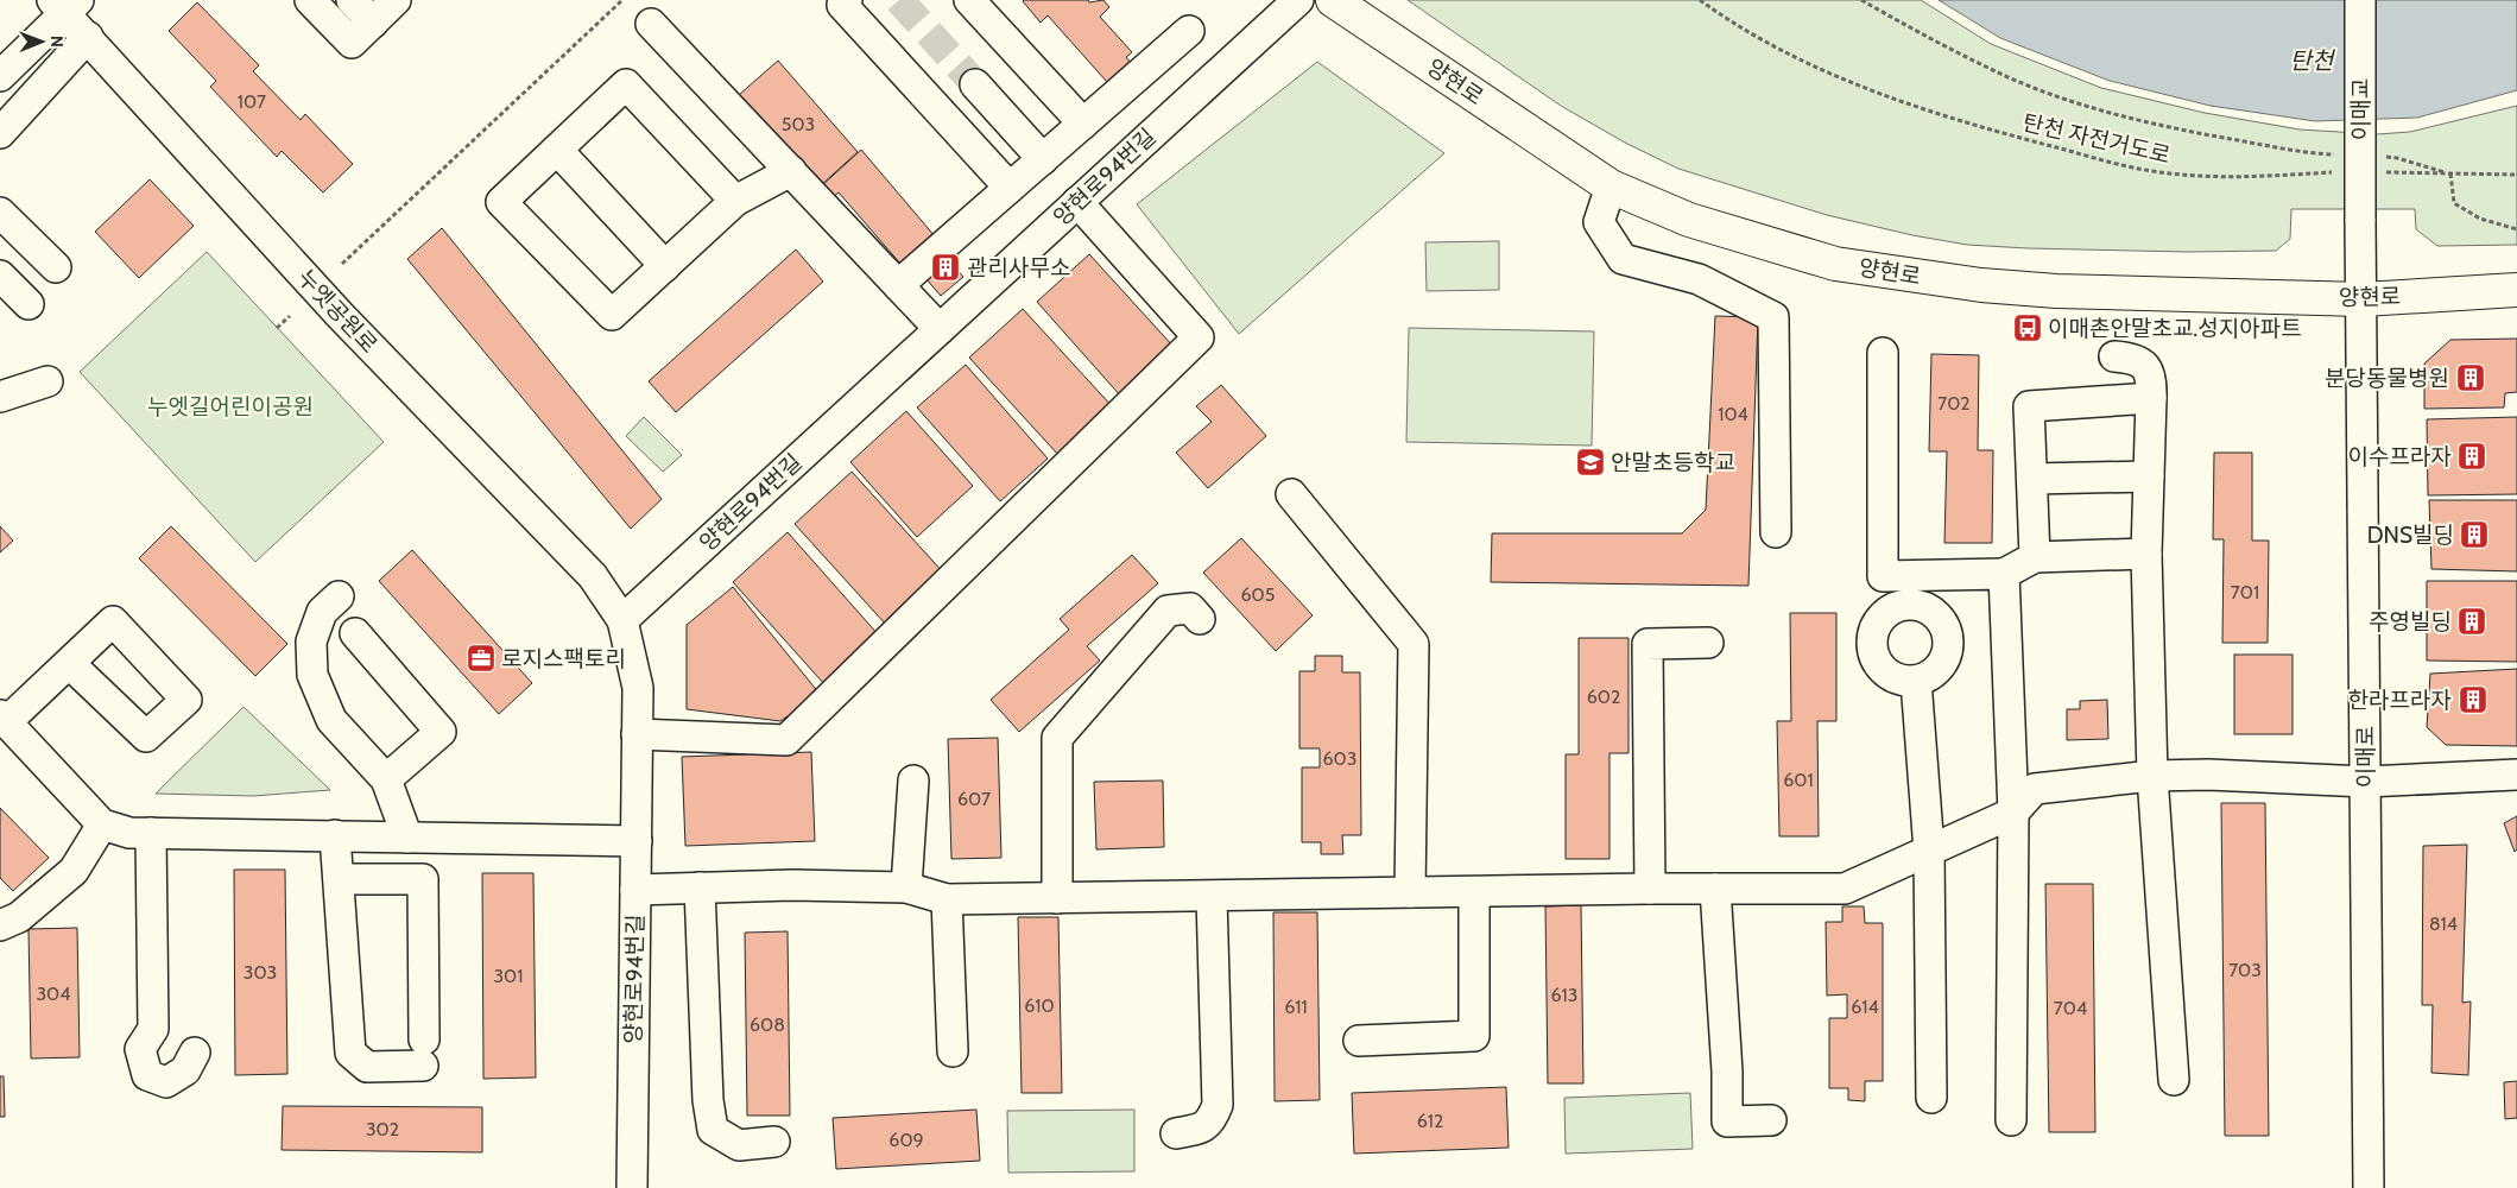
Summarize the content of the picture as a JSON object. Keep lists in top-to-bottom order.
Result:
{
  "streets": {
    "main road": ["양현로"],
    "street": [
      "이매교",
      "양현로94번길",
      "누엣공원로",
      "이매로"
    ],
    "path": ["탄천 자전거도로"]
  },
  "crossings": [
    ["양현로", "이매로"],
    ["이매교", "이매로"],
    ["양현로94번길", "누엣공원로"]
  ],
  "water": ["탄천"],
  "parks": ["누엣길어린이공원"],
  "places": {
    "building": [
      "관리사무소",
      "분당동물병원",
      "이수프라자",
      "DNS빌딩",
      "주영빌딩",
      "한라프라자"
    ],
    "bus stop": ["이매촌안말초교.성지아파트"],
    "school or university": ["안말초등학교"],
    "office": ["로지스팩토리"]
  },
  "house_numbers": [
    "107",
    "503",
    "702",
    "104",
    "701",
    "605",
    "602",
    "603",
    "601",
    "607",
    "814",
    "703",
    "303",
    "301",
    "304",
    "613",
    "610",
    "611",
    "614",
    "704",
    "608",
    "612",
    "302",
    "609"
  ],
  "north": "right"
}
